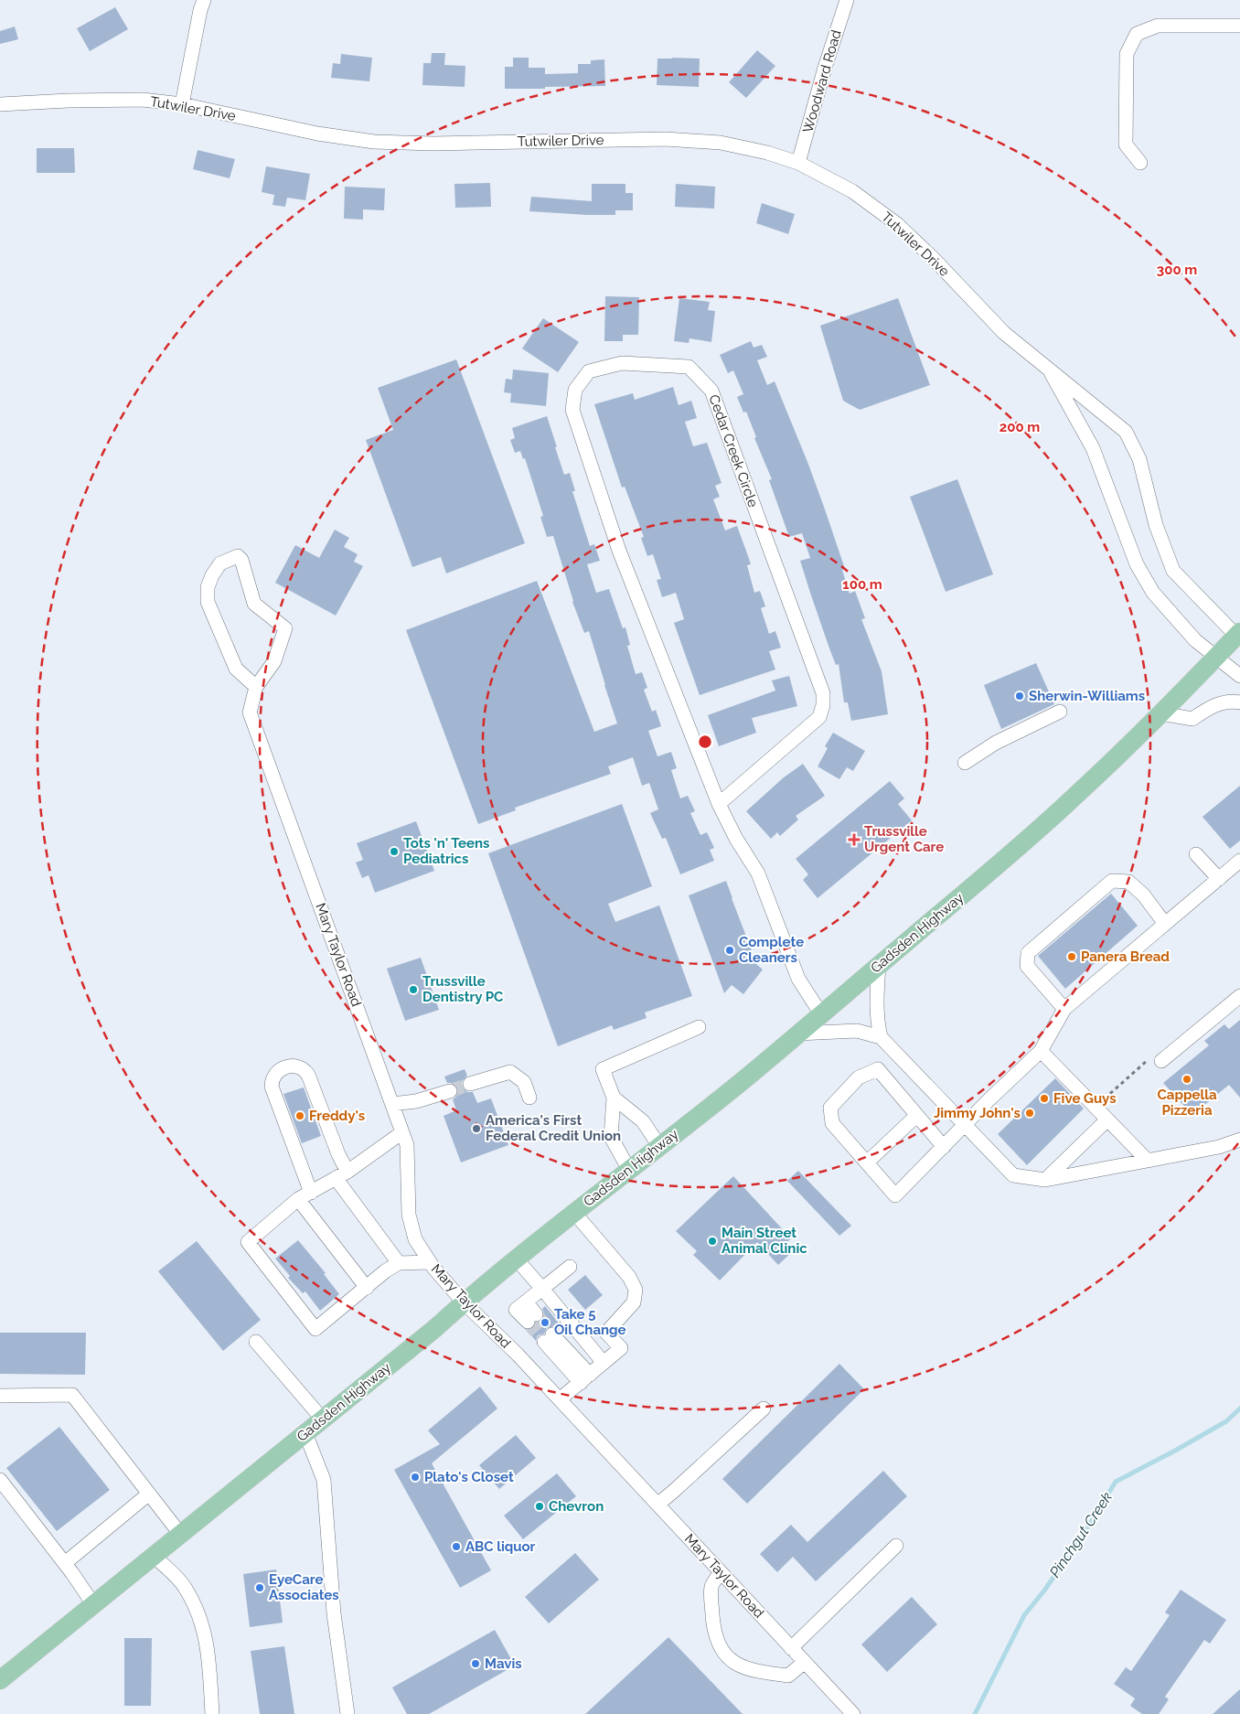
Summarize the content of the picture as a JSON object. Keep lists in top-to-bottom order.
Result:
{
  "streets": {
    "main road": ["Gadsden Highway"],
    "street": [
      "Woodward Road",
      "Tutwiler Drive",
      "Cedar Creek Circle",
      "Mary Taylor Road"
    ]
  },
  "crossings": [
    ["Woodward Road", "Tutwiler Drive"],
    ["Tutwiler Drive", "Gadsden Highway"],
    ["Cedar Creek Circle", "Gadsden Highway"],
    ["Gadsden Highway", "Mary Taylor Road"]
  ],
  "water": ["Pinchgut Creek"],
  "places": {
    "other": [
      "Sherwin-Williams",
      "Tots 'n' Teens Pediatrics",
      "Complete Cleaners",
      "Panera Bread",
      "Trussville Dentistry PC",
      "Cappella Pizzeria",
      "Five Guys",
      "Jimmy John's",
      "Freddy's",
      "America's First Federal Credit Union",
      "Main Street Animal Clinic",
      "Take 5 Oil Change",
      "Plato's Closet",
      "Chevron",
      "ABC liquor",
      "EyeCare Associates",
      "Mavis"
    ],
    "health": ["Trussville Urgent Care"]
  },
  "rings": ["300 m", "200 m", "100 m"]
}
